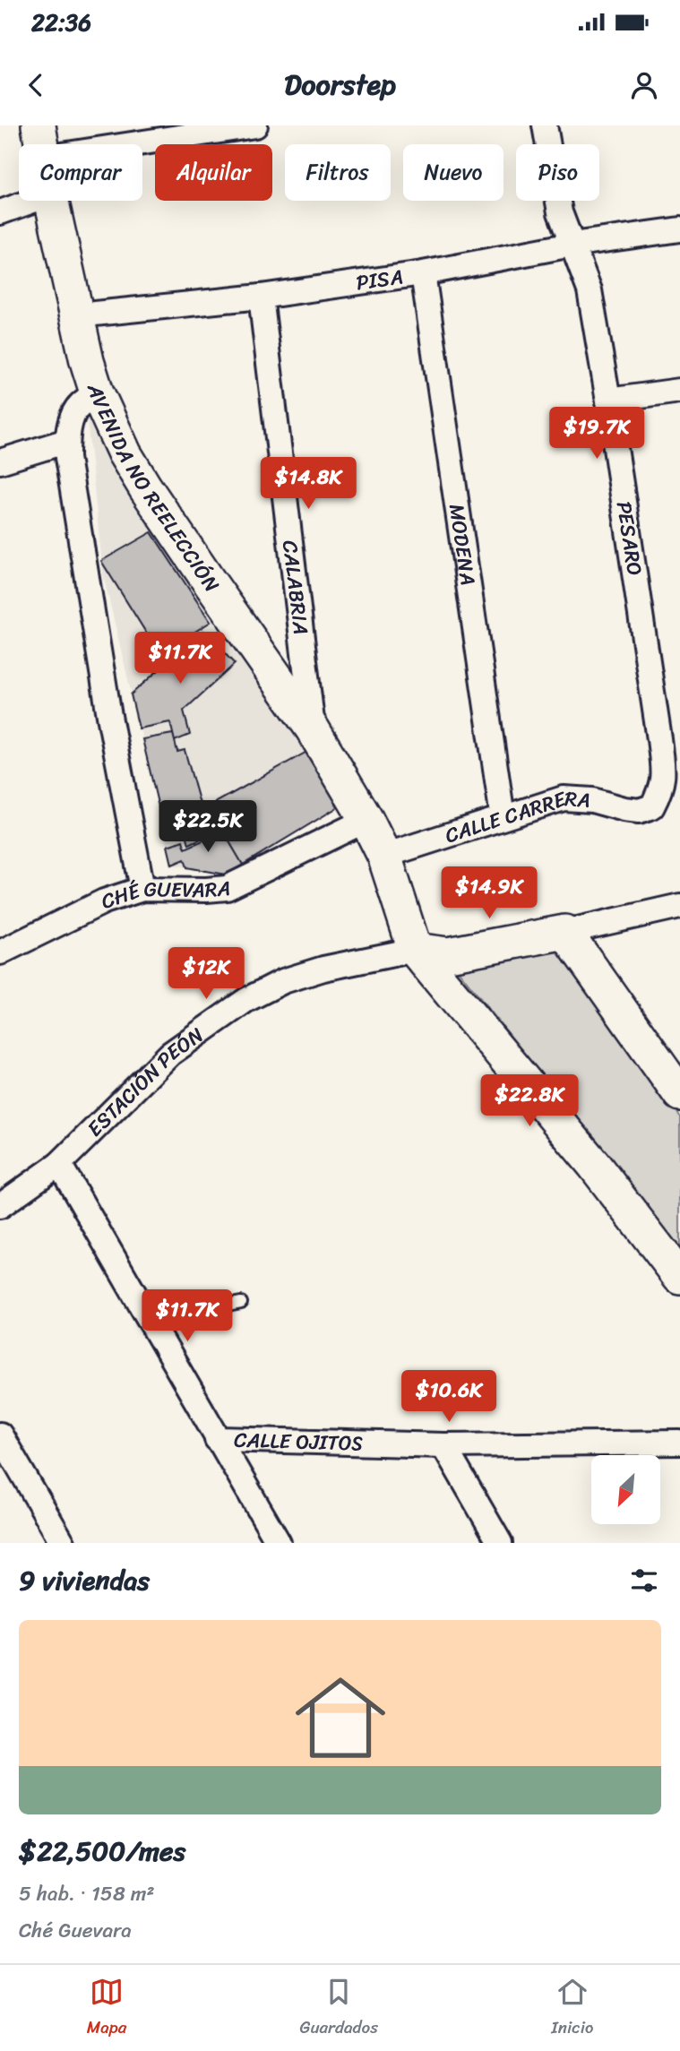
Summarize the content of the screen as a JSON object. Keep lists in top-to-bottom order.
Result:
{
  "streets": {
    "street": [
      "PISA",
      "AVENIDA NO REELECCIÓN",
      "PESARO",
      "MODENA",
      "CALABRIA",
      "CALLE CARRERA",
      "CHÉ GUEVARA",
      "ESTACIÓN PEÓN",
      "CALLE OJITOS"
    ]
  },
  "crossings": [
    ["PISA", "AVENIDA NO REELECCIÓN"],
    ["PISA", "PESARO"],
    ["PISA", "MODENA"],
    ["PISA", "CALABRIA"],
    ["AVENIDA NO REELECCIÓN", "CALABRIA"],
    ["AVENIDA NO REELECCIÓN", "CALLE CARRERA"],
    ["AVENIDA NO REELECCIÓN", "CHÉ GUEVARA"],
    ["AVENIDA NO REELECCIÓN", "ESTACIÓN PEÓN"],
    ["PESARO", "CALLE CARRERA"],
    ["MODENA", "CALLE CARRERA"]
  ],
  "north": "bottom left",
  "page": {
    "status": "22:36",
    "header": "Doorstep",
    "chip": [
      "Comprar",
      "Alquilar",
      "Filtros",
      "Nuevo",
      "Piso"
    ],
    "price": [
      "$19.7K",
      "$14.8K",
      "$11.7K",
      "$22.5K",
      "$14.9K",
      "$12K",
      "$22.8K",
      "$11.7K",
      "$10.6K"
    ],
    "heading": "9 viviendas",
    "list": [
      {
        "name": "$22,500/mes",
        "note": "5 hab. · 158 m² · Ché Guevara"
      }
    ],
    "tabs": ["Mapa", "Guardados", "Inicio"]
  }
}
